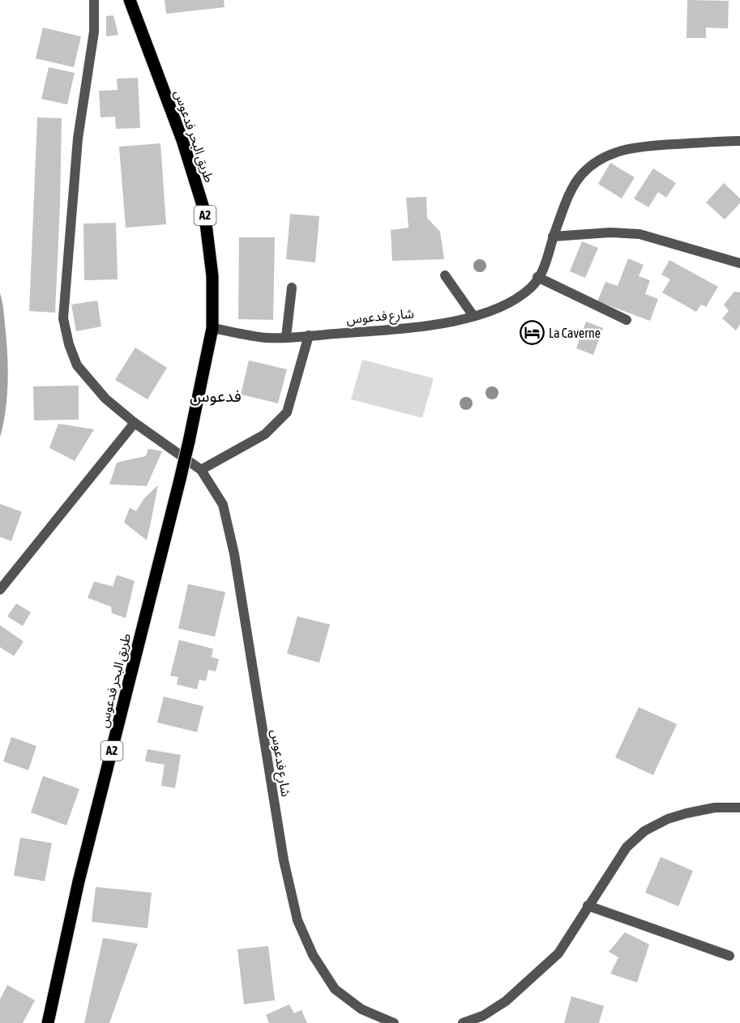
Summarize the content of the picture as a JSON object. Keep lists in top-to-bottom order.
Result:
{
  "streets": {
    "main road": ["طريق البحر فدعوس", "A2"],
    "street": ["شارع فدعوس"]
  },
  "crossings": [
    ["طريق البحر فدعوس", "شارع فدعوس"]
  ],
  "districts": ["فدعوس"],
  "places": {
    "hotel": ["La Caverne"]
  }
}
